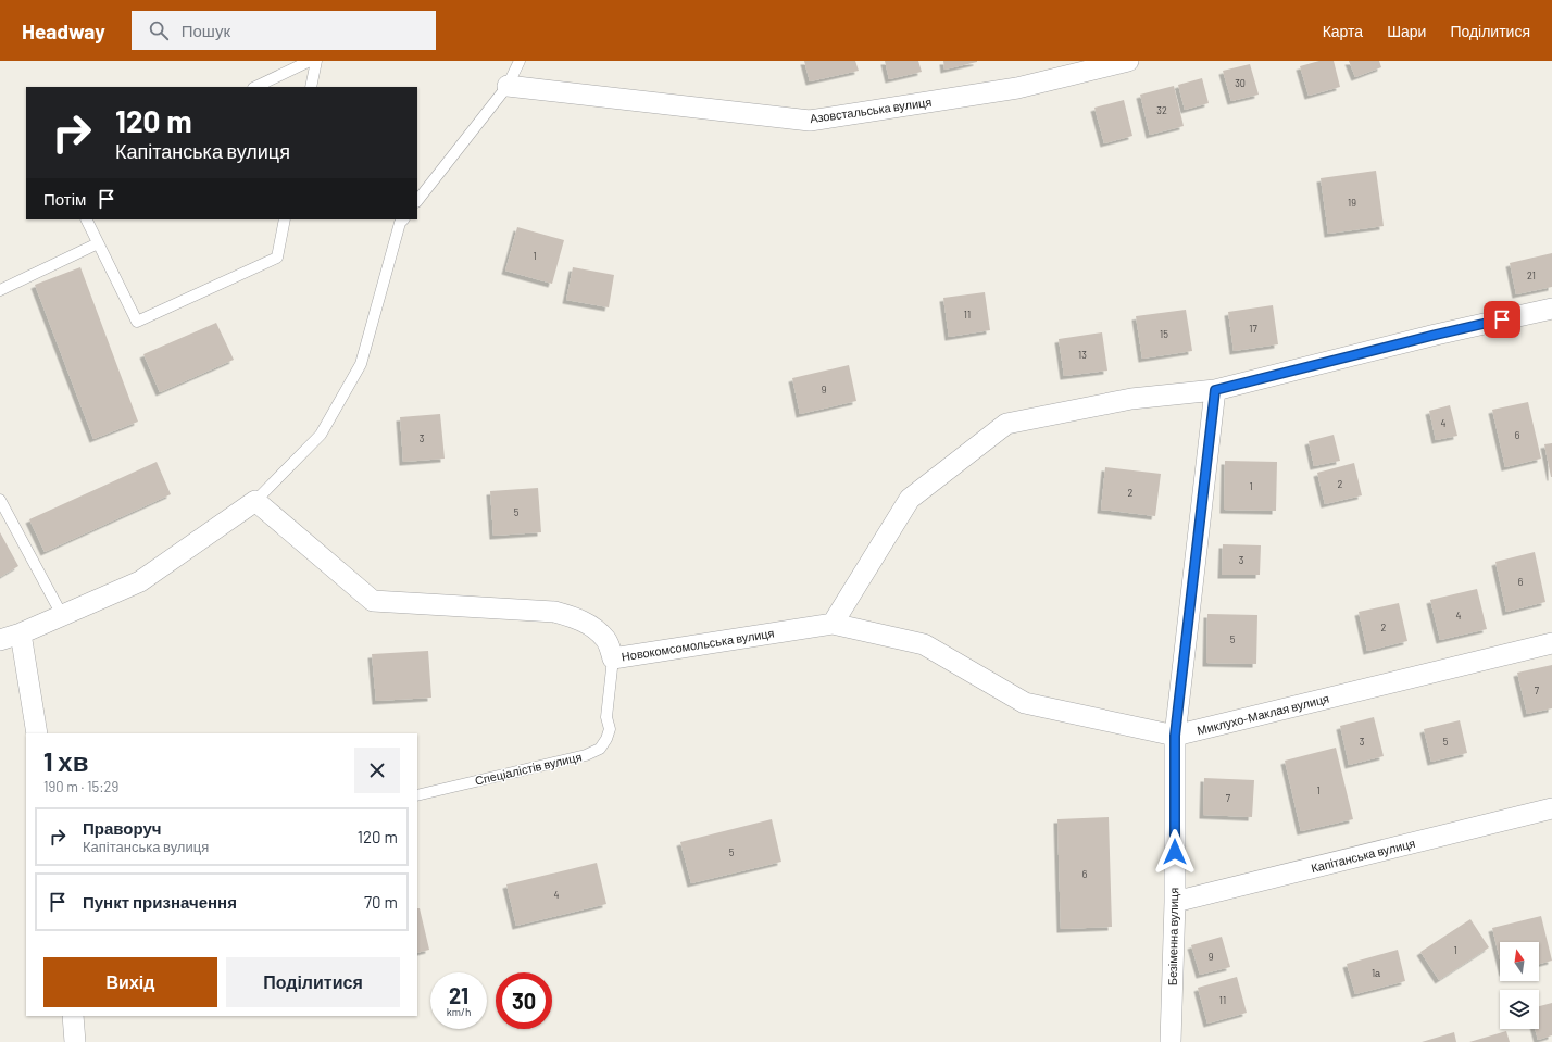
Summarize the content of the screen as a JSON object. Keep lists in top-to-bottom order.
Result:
{
  "streets": {
    "street": [
      "Азовстальська вулиця",
      "Новокомсомольська вулиця",
      "Миклухо-Маклая вулиця",
      "Капітанська вулиця",
      "Безіменна вулиця"
    ],
    "lane": ["Спеціалістів вулиця"]
  },
  "crossings": [
    ["Новокомсомольська вулиця", "Миклухо-Маклая вулиця"],
    ["Новокомсомольська вулиця", "Спеціалістів вулиця"],
    ["Миклухо-Маклая вулиця", "Безіменна вулиця"],
    ["Капітанська вулиця", "Безіменна вулиця"]
  ],
  "house_numbers": [
    "30",
    "32",
    "19",
    "1",
    "21",
    "11",
    "17",
    "15",
    "13",
    "9",
    "4",
    "6",
    "3",
    "2",
    "1",
    "2",
    "5",
    "3",
    "6",
    "4",
    "2",
    "5",
    "7",
    "3",
    "5",
    "1",
    "7",
    "5",
    "6",
    "4",
    "1",
    "9",
    "1а",
    "11"
  ],
  "north": "top",
  "page": {
    "header": "Headway",
    "search": "Пошук",
    "nav": ["Карта", "Шари", "Поділитися"],
    "turn": ["120 m", "Капітанська вулиця"],
    "then": "Потім",
    "heading": ["1 хв", "190 m · 15:29"],
    "list": [
      {
        "name": "Праворуч",
        "note": "Капітанська вулиця",
        "value": "120 m"
      },
      {
        "name": "Пункт призначення",
        "value": "70 m"
      }
    ],
    "buttons": ["Вихід", "Поділитися"],
    "speed": "21 km/h",
    "limit": "30"
  }
}
